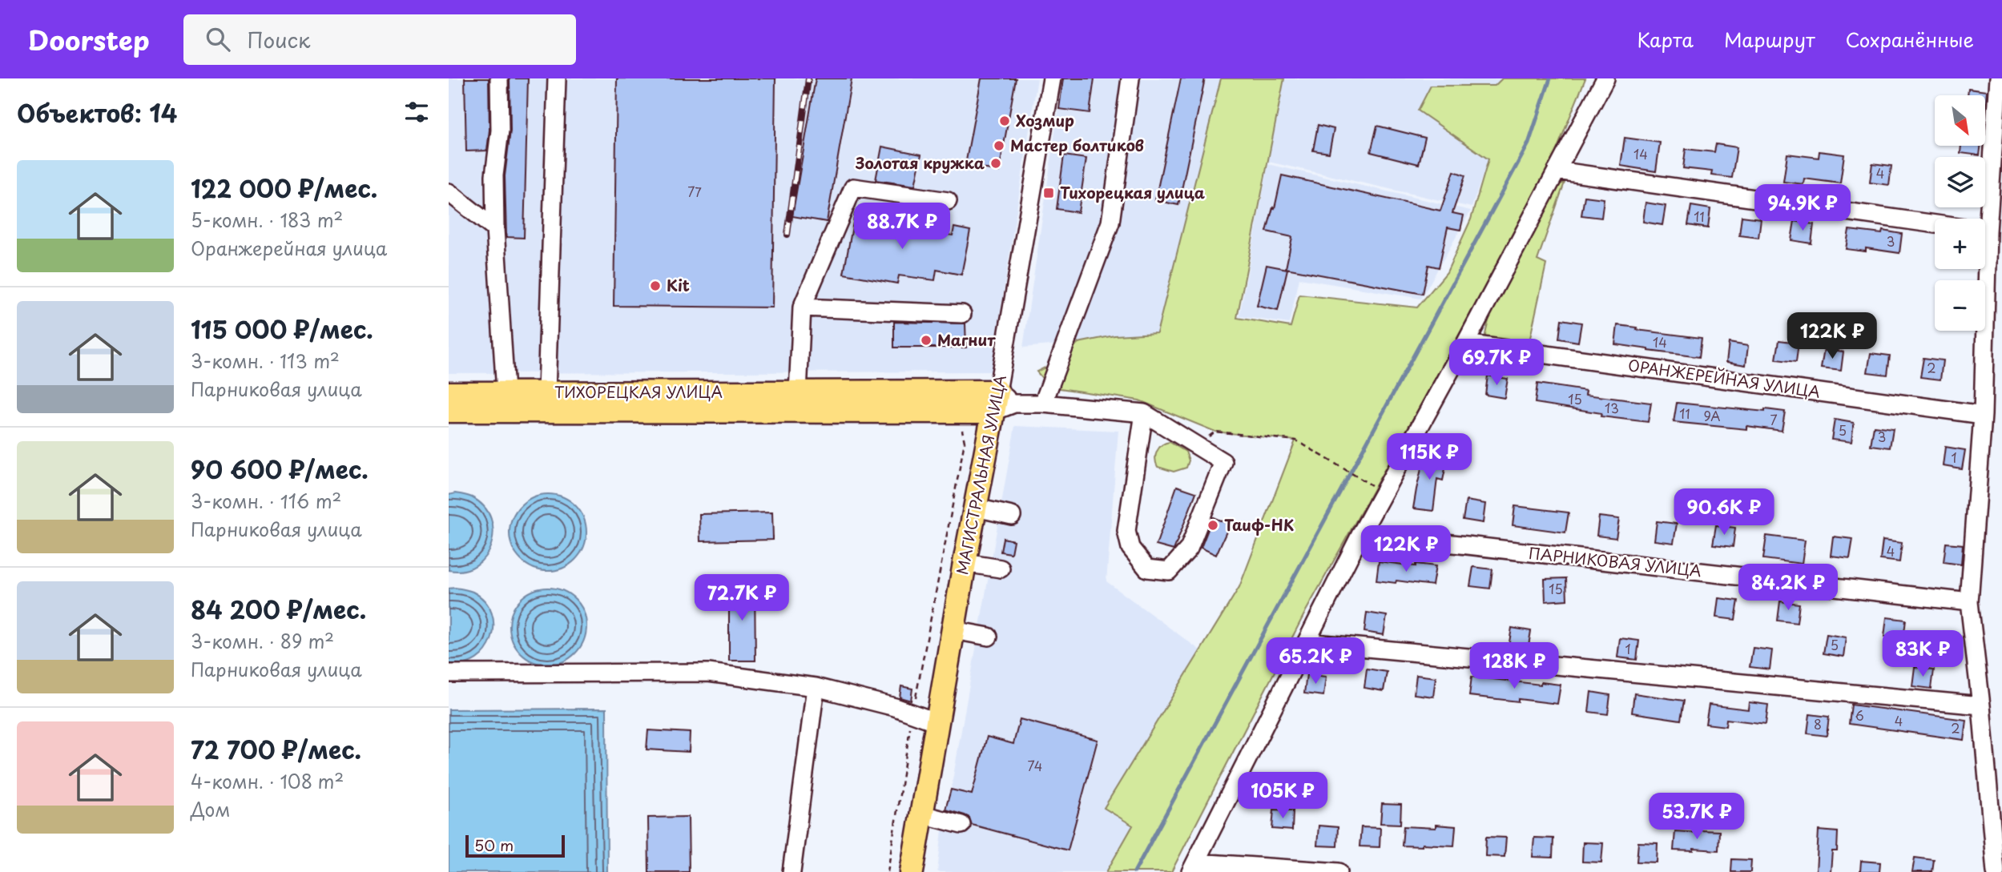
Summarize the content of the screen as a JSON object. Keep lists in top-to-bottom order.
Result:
{
  "streets": {
    "main road": ["ТИХОРЕЦКАЯ УЛИЦА", "МАГИСТРАЛЬНАЯ УЛИЦА"],
    "street": ["ОРАНЖЕРЕЙНАЯ УЛИЦА", "ПАРНИКОВАЯ УЛИЦА"]
  },
  "crossings": [
    ["ТИХОРЕЦКАЯ УЛИЦА", "МАГИСТРАЛЬНАЯ УЛИЦА"]
  ],
  "places": {
    "other": [
      "Хозмир",
      "Мастер болтиков",
      "Золотая кружка",
      "Kit",
      "Магнит",
      "Таиф-НК"
    ],
    "transit": ["Тихорецкая улица"]
  },
  "house_numbers": [
    "14",
    "4",
    "77",
    "11",
    "3",
    "14",
    "2",
    "15",
    "13",
    "11",
    "9А",
    "7",
    "5",
    "3",
    "1",
    "4",
    "15",
    "5",
    "1",
    "6",
    "4",
    "8",
    "2",
    "74"
  ],
  "scale_bar": "50 m",
  "north": "bottom right",
  "page": {
    "header": "Doorstep",
    "search": "Поиск",
    "nav": ["Карта", "Маршрут", "Сохранённые"],
    "heading": "Объектов: 14",
    "map_buttons": ["+", "−"],
    "list": [
      {
        "name": "122 000 ₽/мес.",
        "note": "5-комн. · 183 m² · Оранжерейная улица"
      },
      {
        "name": "115 000 ₽/мес.",
        "note": "3-комн. · 113 m² · Парниковая улица"
      },
      {
        "name": "90 600 ₽/мес.",
        "note": "3-комн. · 116 m² · Парниковая улица"
      },
      {
        "name": "84 200 ₽/мес.",
        "note": "3-комн. · 89 m² · Парниковая улица"
      },
      {
        "name": "72 700 ₽/мес.",
        "note": "4-комн. · 108 m² · Дом"
      }
    ],
    "price": [
      "94.9K ₽",
      "88.7K ₽",
      "122K ₽",
      "69.7K ₽",
      "115K ₽",
      "90.6K ₽",
      "122K ₽",
      "84.2K ₽",
      "72.7K ₽",
      "83K ₽",
      "65.2K ₽",
      "128K ₽",
      "105K ₽",
      "53.7K ₽"
    ],
    "scale": "50 m"
  }
}
